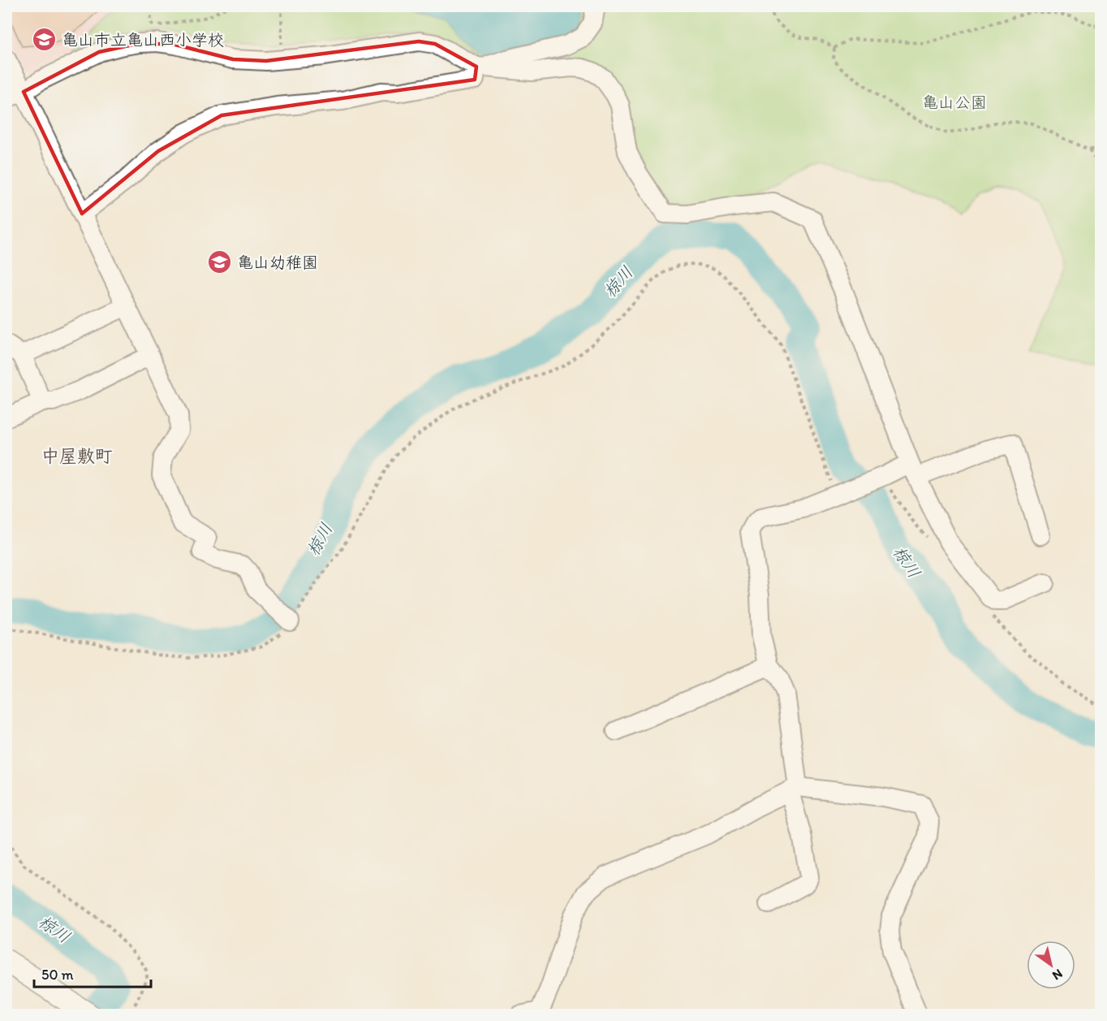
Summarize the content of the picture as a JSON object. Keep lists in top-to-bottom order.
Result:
{
  "districts": ["中屋敷町"],
  "water": ["椋川"],
  "parks": ["亀山公園"],
  "places": {
    "school or university": ["亀山市立亀山西小学校", "亀山幼稚園"]
  },
  "scale_bar": "50 m",
  "north": "bottom right"
}
